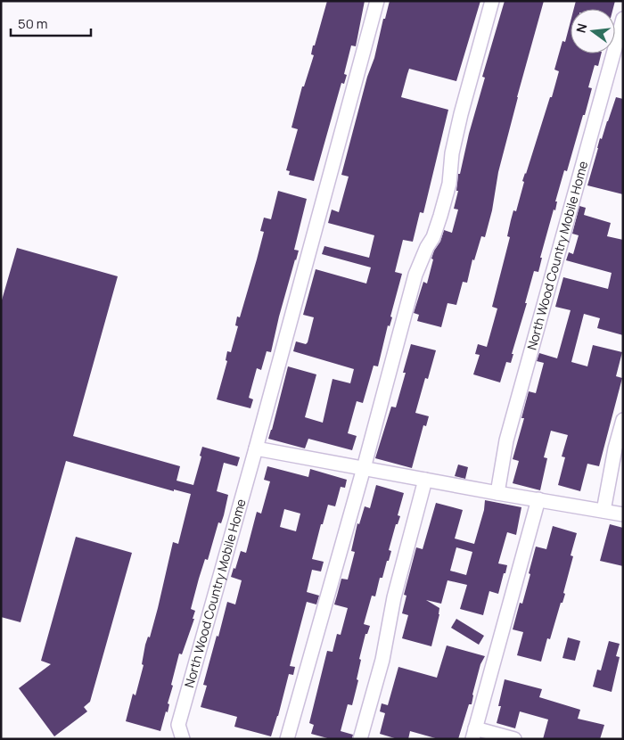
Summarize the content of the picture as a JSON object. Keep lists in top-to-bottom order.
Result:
{
  "streets": {
    "street": ["North Wood Country Mobile Home"]
  },
  "scale_bar": "50 m",
  "north": "left"
}
